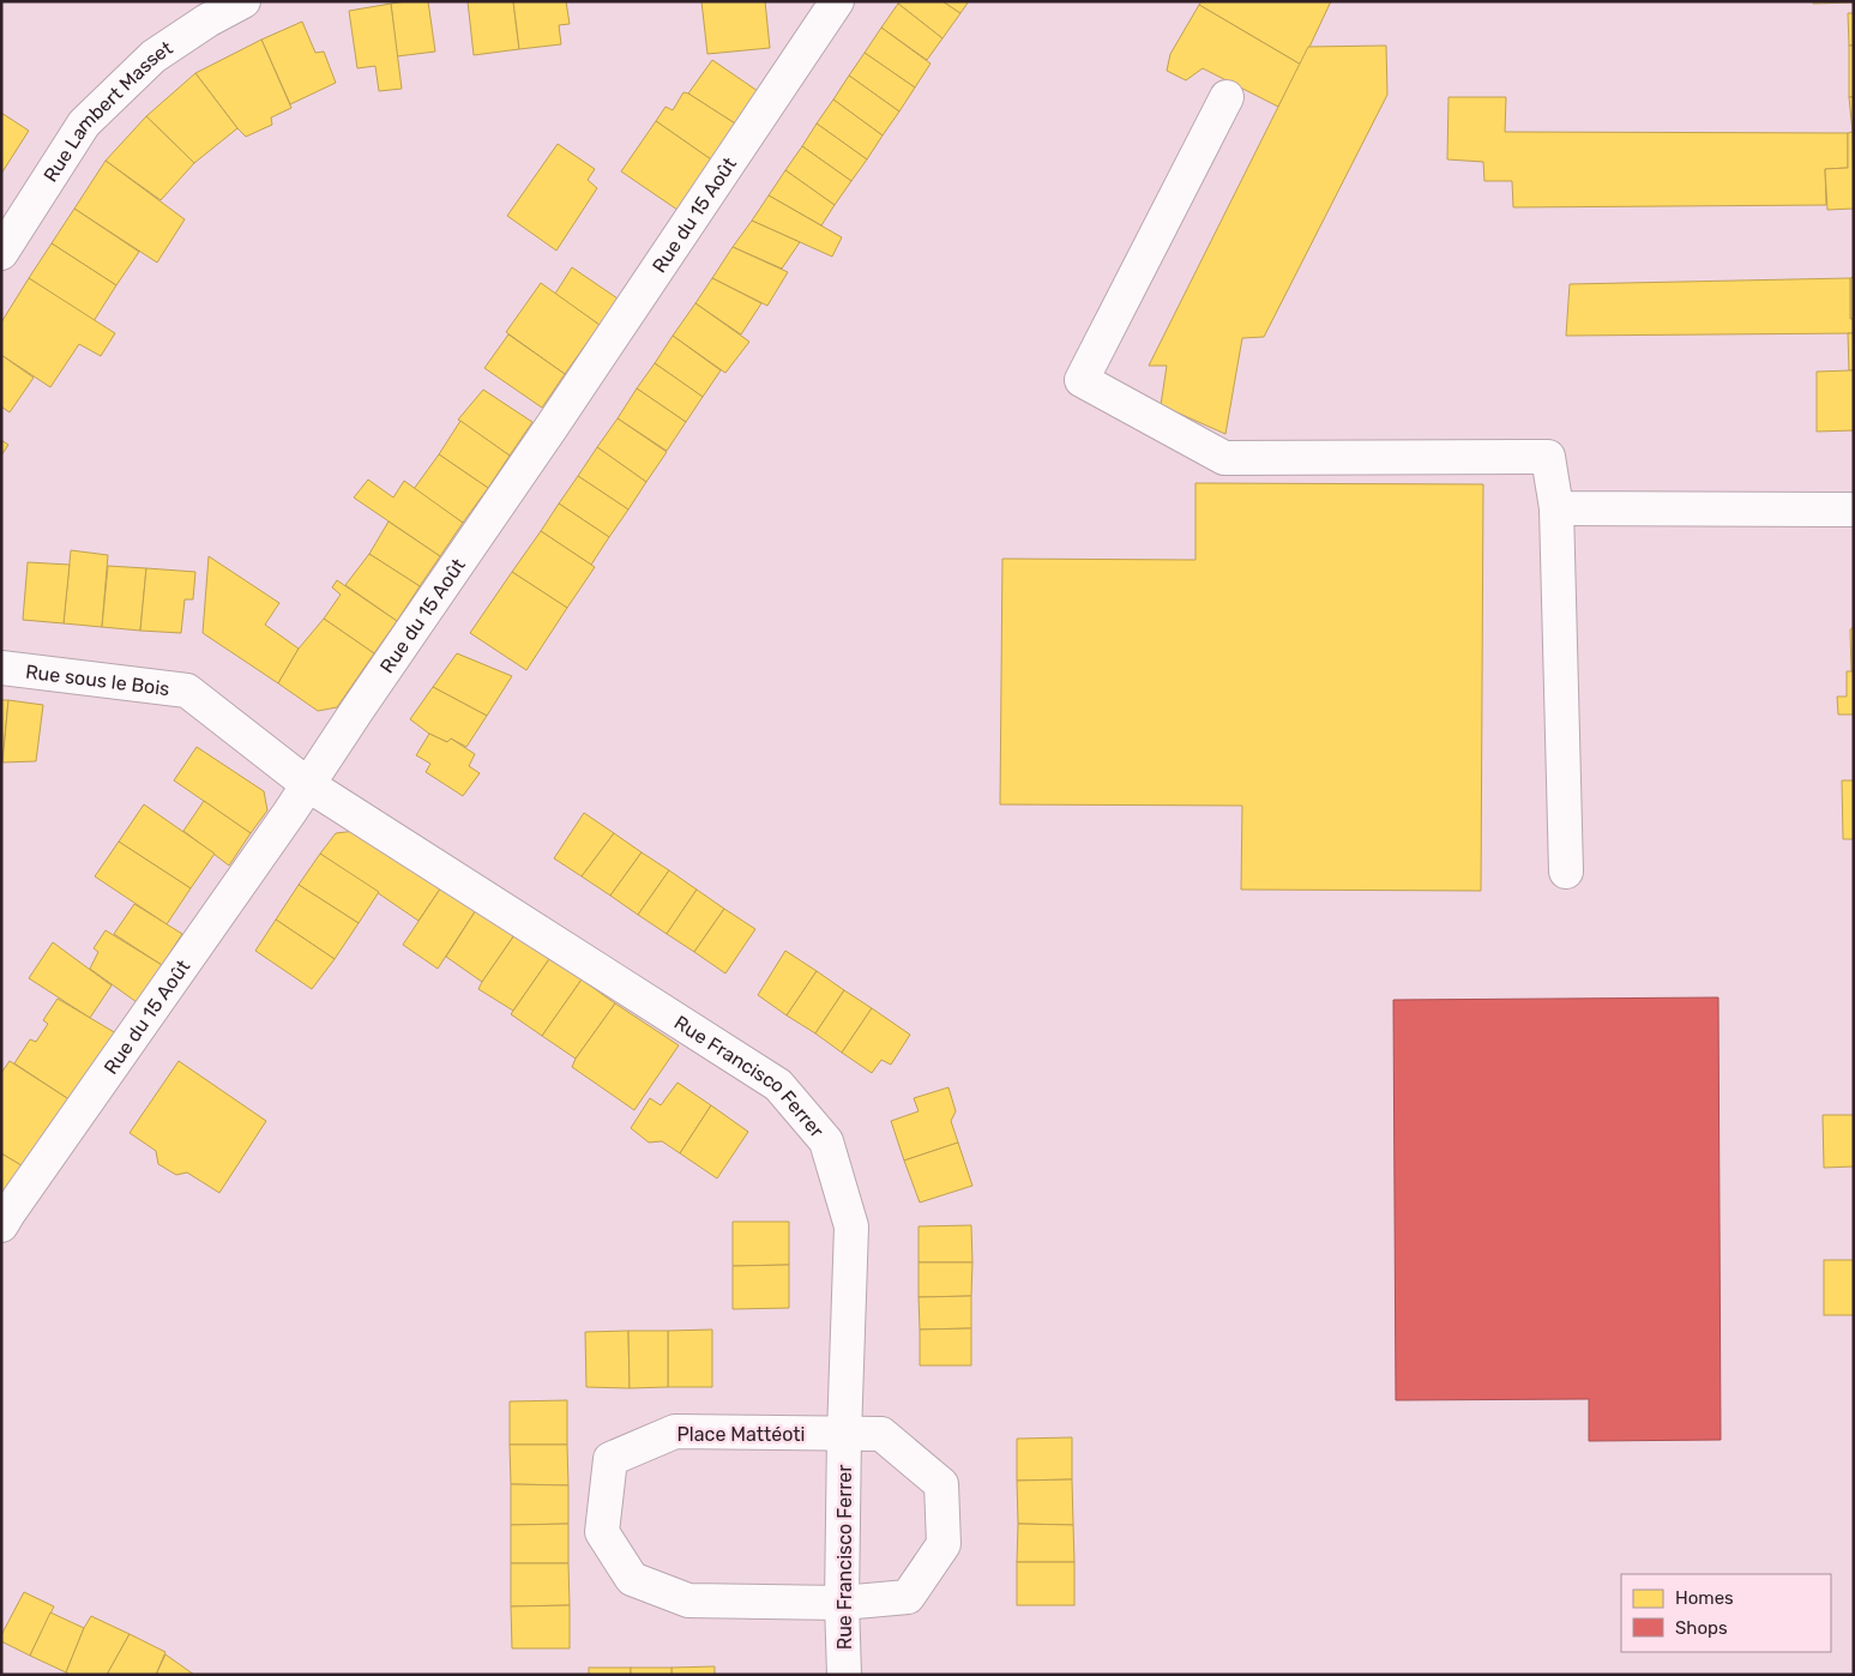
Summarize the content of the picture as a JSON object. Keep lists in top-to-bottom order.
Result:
{
  "streets": {
    "street": [
      "Rue Lambert Masset",
      "Rue du 15 Août",
      "Rue sous le Bois",
      "Rue Francisco Ferrer",
      "Place Mattéoti"
    ]
  },
  "crossings": [
    ["Rue du 15 Août", "Rue sous le Bois"],
    ["Rue du 15 Août", "Rue Francisco Ferrer"],
    ["Rue sous le Bois", "Rue Francisco Ferrer"],
    ["Rue Francisco Ferrer", "Place Mattéoti"]
  ],
  "legend": ["Homes", "Shops"]
}
